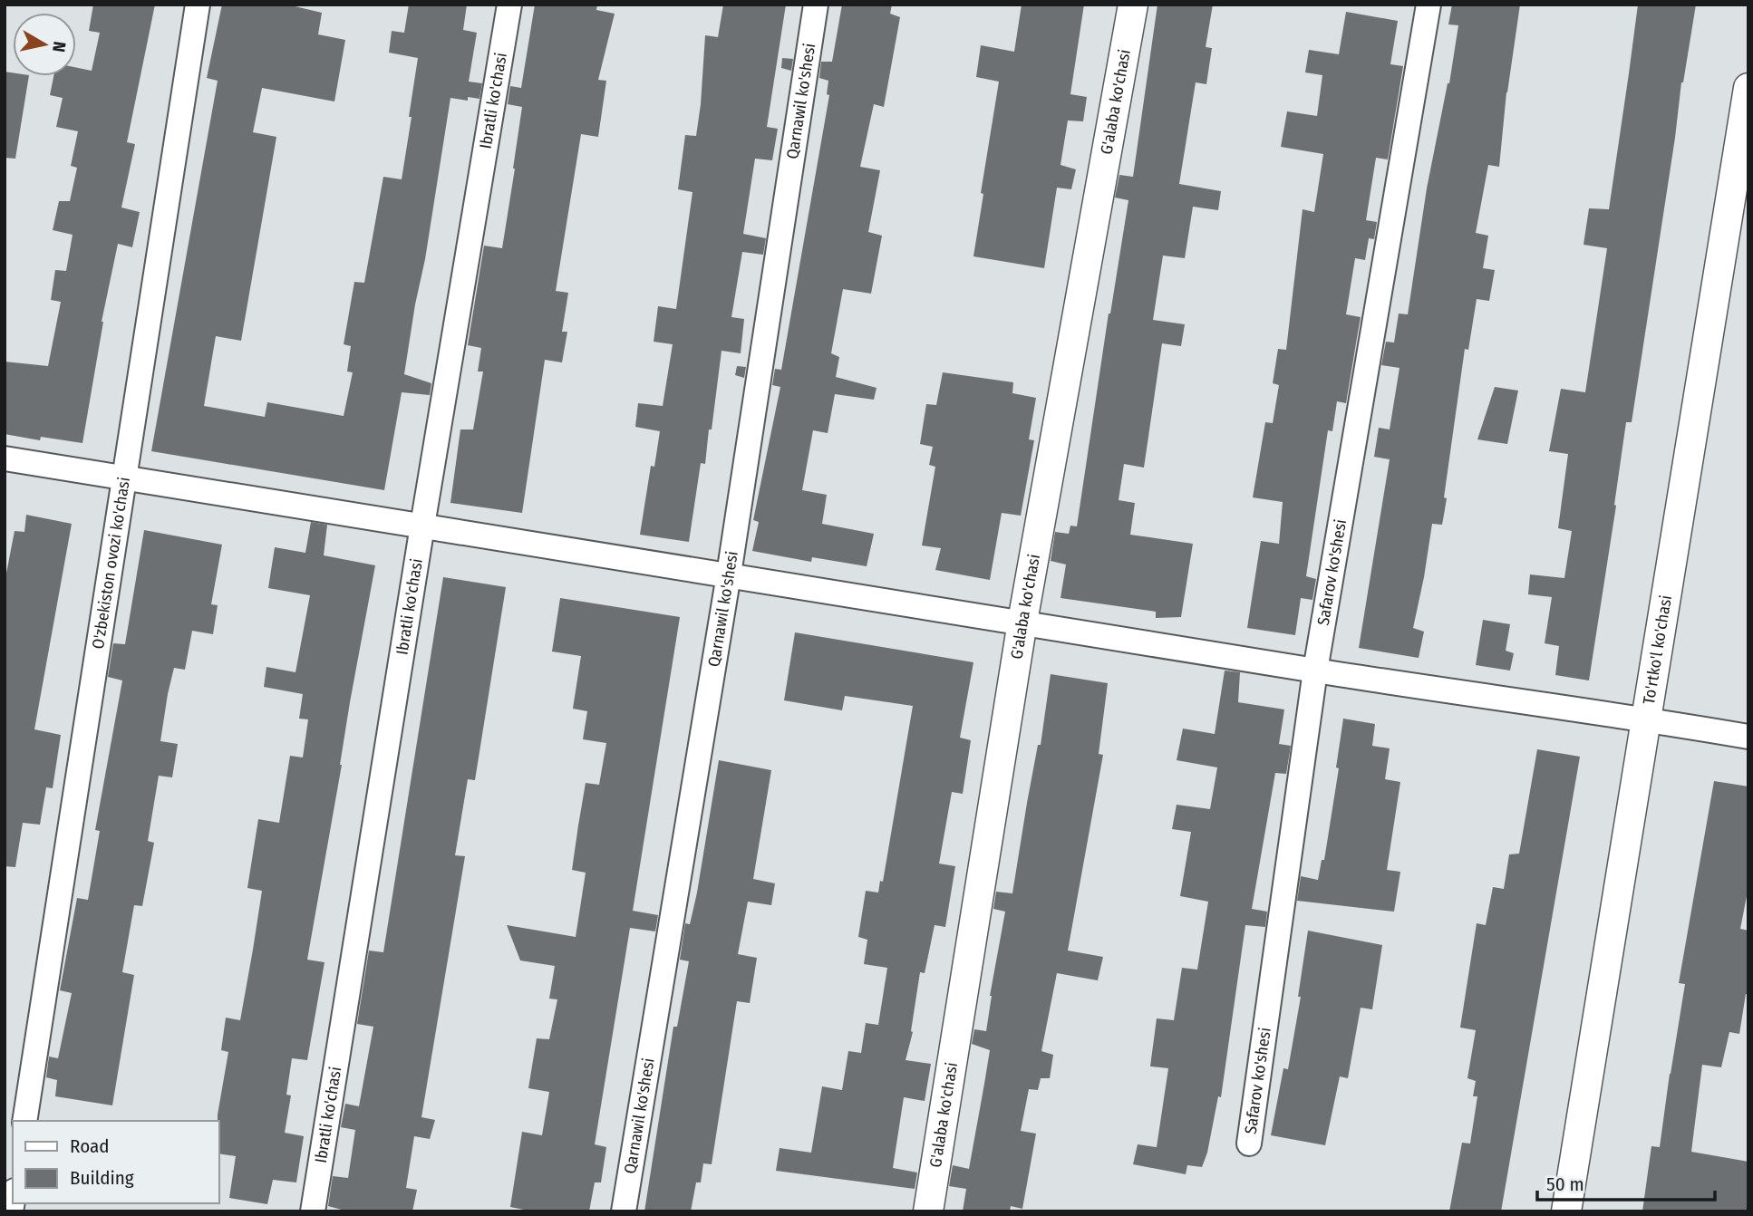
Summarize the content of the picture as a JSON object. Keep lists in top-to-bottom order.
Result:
{
  "streets": {
    "street": [
      "Ibratli ko'chasi",
      "Qarnawil ko'shesi",
      "G'alaba ko'chasi",
      "O'zbekiston ovozi ko'chasi",
      "Safarov ko'shesi",
      "To'rtko'l ko'chasi"
    ]
  },
  "legend": ["Road", "Building"],
  "scale_bar": "50 m",
  "north": "right"
}
